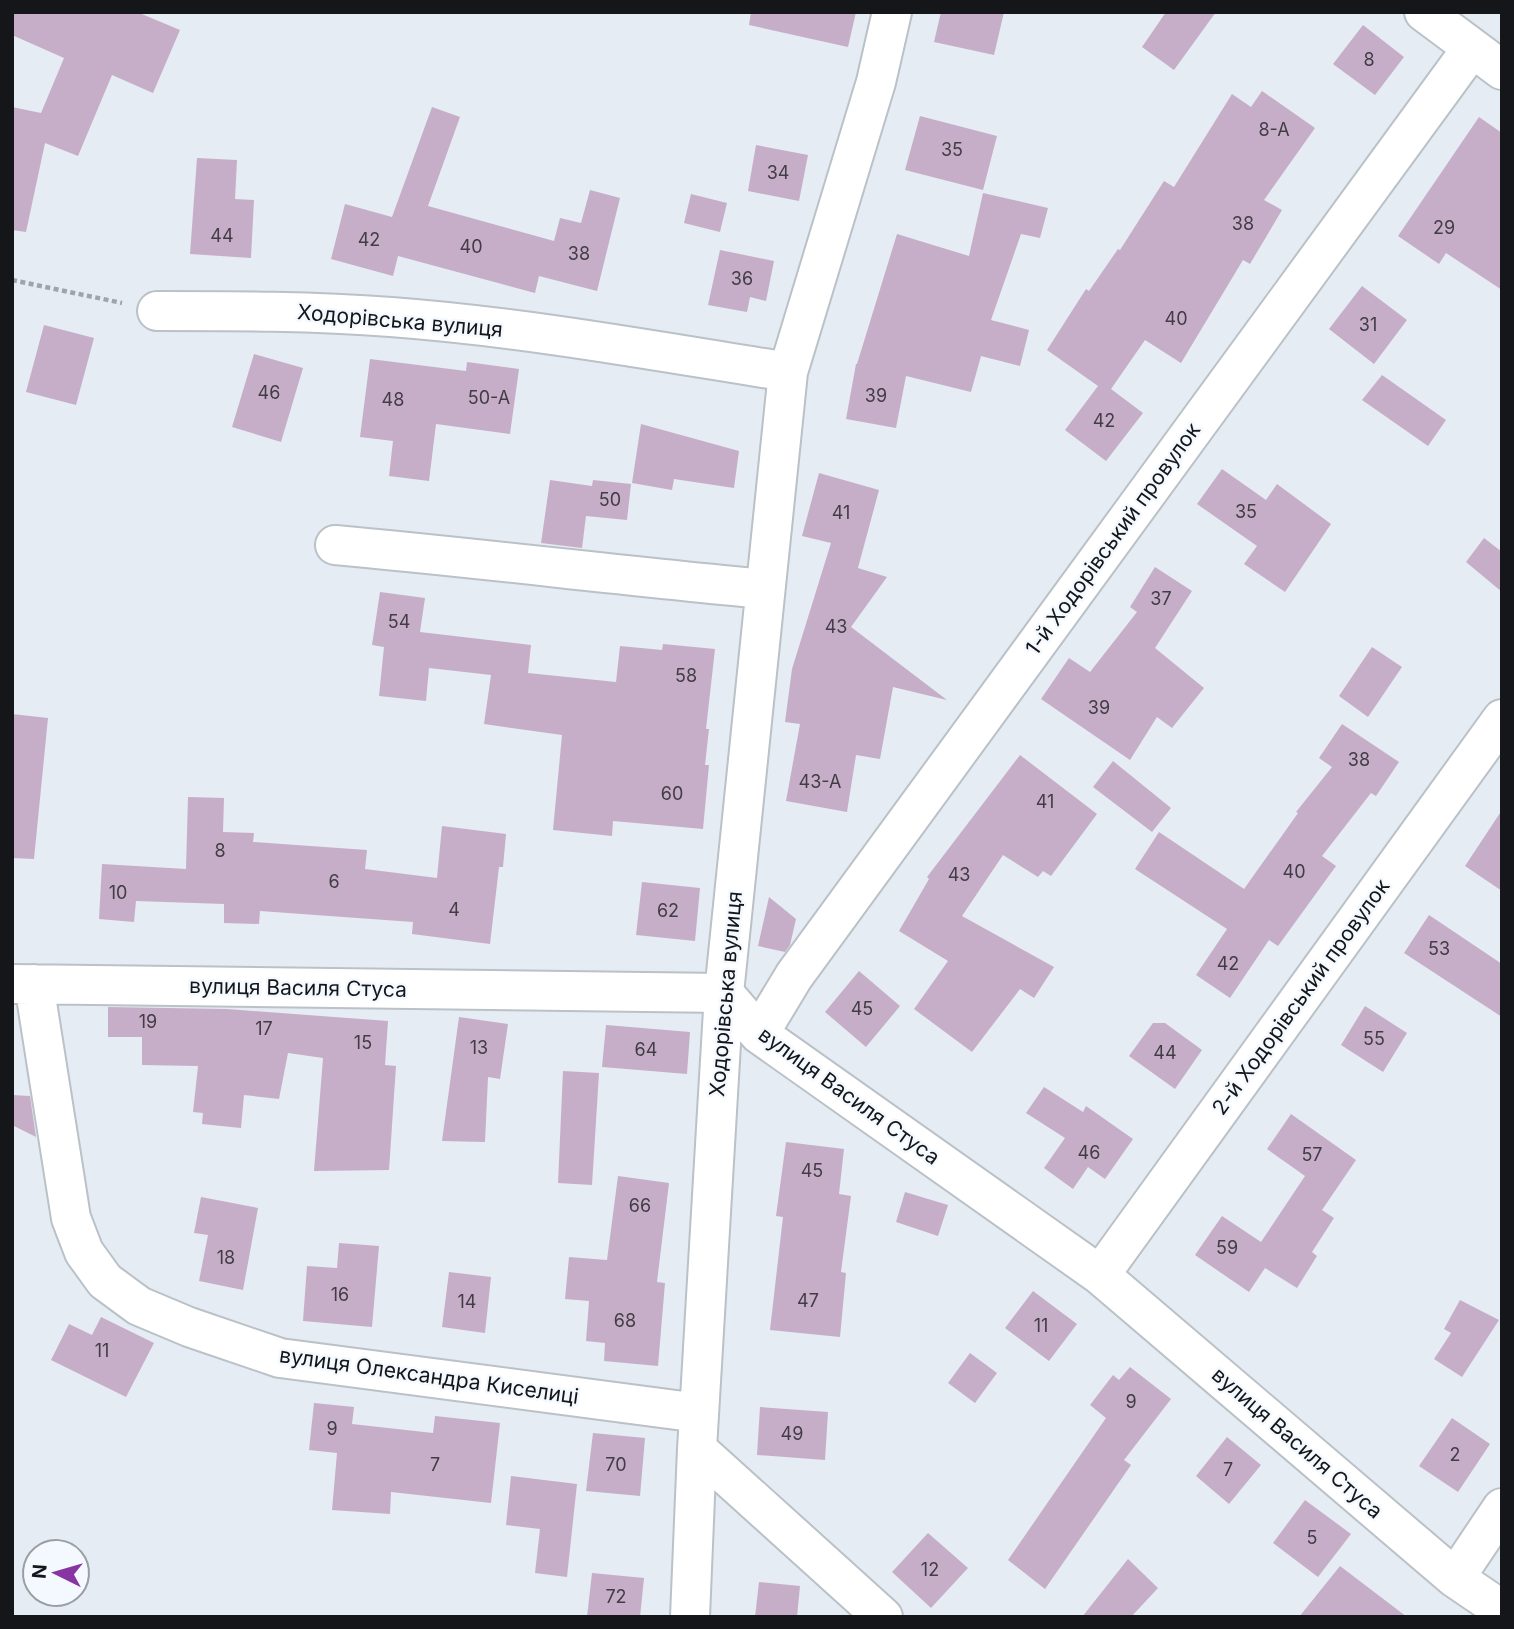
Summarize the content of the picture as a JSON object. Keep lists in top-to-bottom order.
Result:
{
  "streets": {
    "street": [
      "Ходорівська вулиця",
      "1-й Ходорівський провулок",
      "вулиця Василя Стуса",
      "2-й Ходорівський провулок",
      "вулиця Олександра Киселиці"
    ]
  },
  "crossings": [
    ["Ходорівська вулиця", "вулиця Василя Стуса"],
    ["Ходорівська вулиця", "вулиця Олександра Киселиці"],
    ["1-й Ходорівський провулок", "вулиця Василя Стуса"],
    ["вулиця Василя Стуса", "2-й Ходорівський провулок"],
    ["вулиця Василя Стуса", "вулиця Олександра Киселиці"]
  ],
  "house_numbers": [
    "8",
    "8-А",
    "35",
    "34",
    "38",
    "29",
    "44",
    "42",
    "40",
    "38",
    "36",
    "40",
    "31",
    "46",
    "39",
    "50-А",
    "48",
    "42",
    "50",
    "35",
    "41",
    "37",
    "54",
    "43",
    "58",
    "39",
    "38",
    "43-А",
    "60",
    "41",
    "8",
    "40",
    "43",
    "6",
    "10",
    "4",
    "62",
    "53",
    "42",
    "45",
    "19",
    "17",
    "55",
    "15",
    "13",
    "64",
    "44",
    "46",
    "57",
    "45",
    "66",
    "59",
    "18",
    "16",
    "47",
    "14",
    "68",
    "11",
    "11",
    "9",
    "9",
    "49",
    "2",
    "7",
    "70",
    "7",
    "5",
    "12",
    "72"
  ],
  "north": "left"
}
